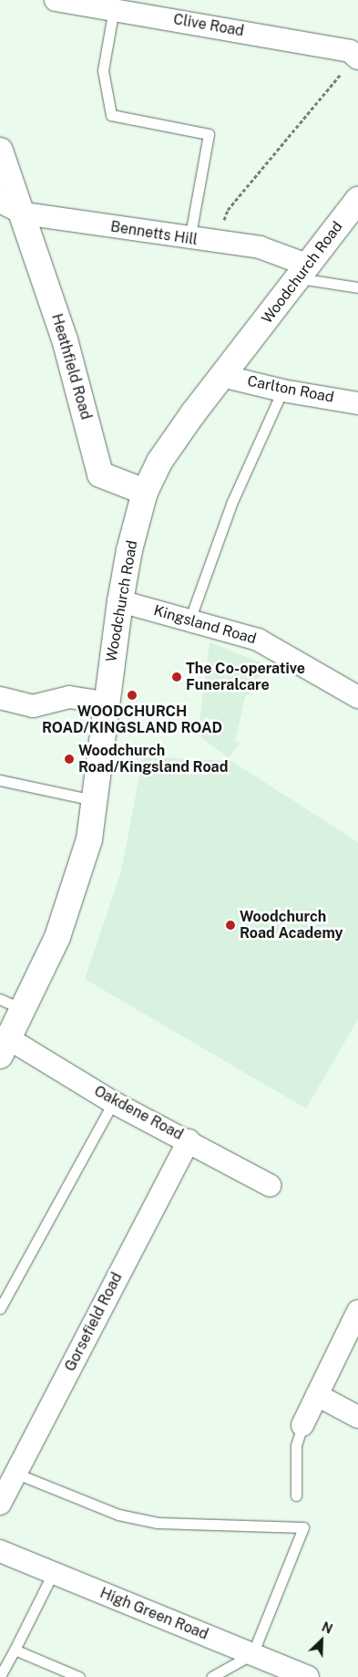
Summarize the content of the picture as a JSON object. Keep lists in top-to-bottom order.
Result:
{
  "streets": {
    "street": [
      "Clive Road",
      "Bennetts Hill",
      "Woodchurch Road",
      "Heathfield Road",
      "Carlton Road",
      "Kingsland Road",
      "Oakdene Road",
      "Gorsefield Road",
      "High Green Road"
    ]
  },
  "crossings": [
    ["Bennetts Hill", "Woodchurch Road"],
    ["Bennetts Hill", "Heathfield Road"],
    ["Woodchurch Road", "Heathfield Road"],
    ["Woodchurch Road", "Carlton Road"],
    ["Woodchurch Road", "Kingsland Road"],
    ["Woodchurch Road", "Oakdene Road"],
    ["Oakdene Road", "Gorsefield Road"]
  ],
  "places": [
    "The Co-operative Funeralcare",
    "WOODCHURCH ROAD/KINGSLAND ROAD",
    "Woodchurch Road/Kingsland Road",
    "Woodchurch Road Academy"
  ],
  "north": "top right"
}
